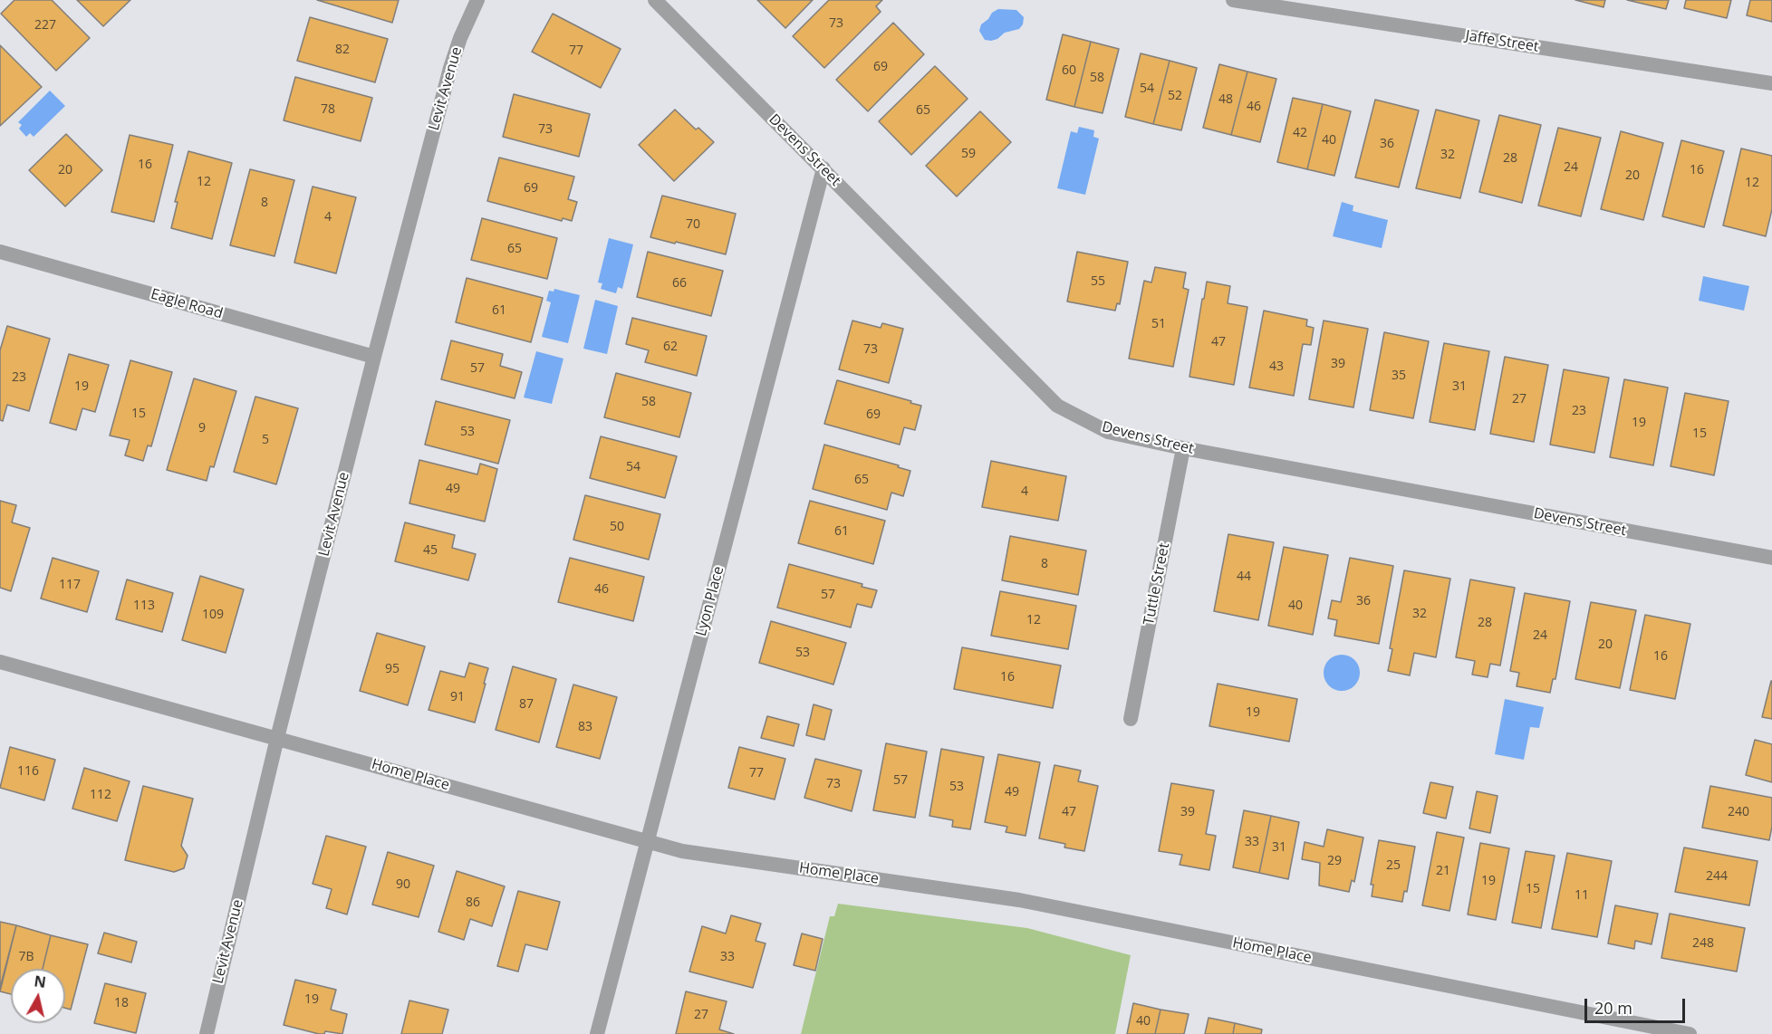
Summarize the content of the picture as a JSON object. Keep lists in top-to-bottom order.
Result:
{
  "streets": {
    "street": [
      "Jaffe Street",
      "Levit Avenue",
      "Devens Street",
      "Eagle Road",
      "Tuttle Street",
      "Lyon Place",
      "Home Place"
    ]
  },
  "crossings": [
    ["Levit Avenue", "Eagle Road"],
    ["Levit Avenue", "Home Place"],
    ["Devens Street", "Tuttle Street"],
    ["Devens Street", "Lyon Place"],
    ["Lyon Place", "Home Place"]
  ],
  "house_numbers": [
    "73",
    "227",
    "82",
    "77",
    "69",
    "60",
    "58",
    "54",
    "52",
    "48",
    "46",
    "78",
    "65",
    "73",
    "42",
    "40",
    "36",
    "59",
    "32",
    "28",
    "16",
    "24",
    "20",
    "16",
    "20",
    "12",
    "12",
    "69",
    "8",
    "4",
    "70",
    "65",
    "55",
    "66",
    "61",
    "51",
    "47",
    "62",
    "73",
    "39",
    "43",
    "57",
    "35",
    "23",
    "19",
    "31",
    "27",
    "58",
    "23",
    "15",
    "69",
    "19",
    "9",
    "53",
    "15",
    "5",
    "54",
    "65",
    "49",
    "4",
    "50",
    "61",
    "45",
    "8",
    "44",
    "117",
    "46",
    "57",
    "36",
    "113",
    "40",
    "32",
    "109",
    "12",
    "28",
    "24",
    "20",
    "53",
    "16",
    "95",
    "16",
    "91",
    "87",
    "19",
    "83",
    "116",
    "77",
    "57",
    "73",
    "53",
    "49",
    "112",
    "47",
    "39",
    "240",
    "33",
    "31",
    "29",
    "25",
    "21",
    "244",
    "19",
    "90",
    "15",
    "11",
    "86",
    "248",
    "7B",
    "33",
    "19",
    "18",
    "27",
    "40"
  ],
  "scale_bar": "20 m",
  "north": "top"
}
